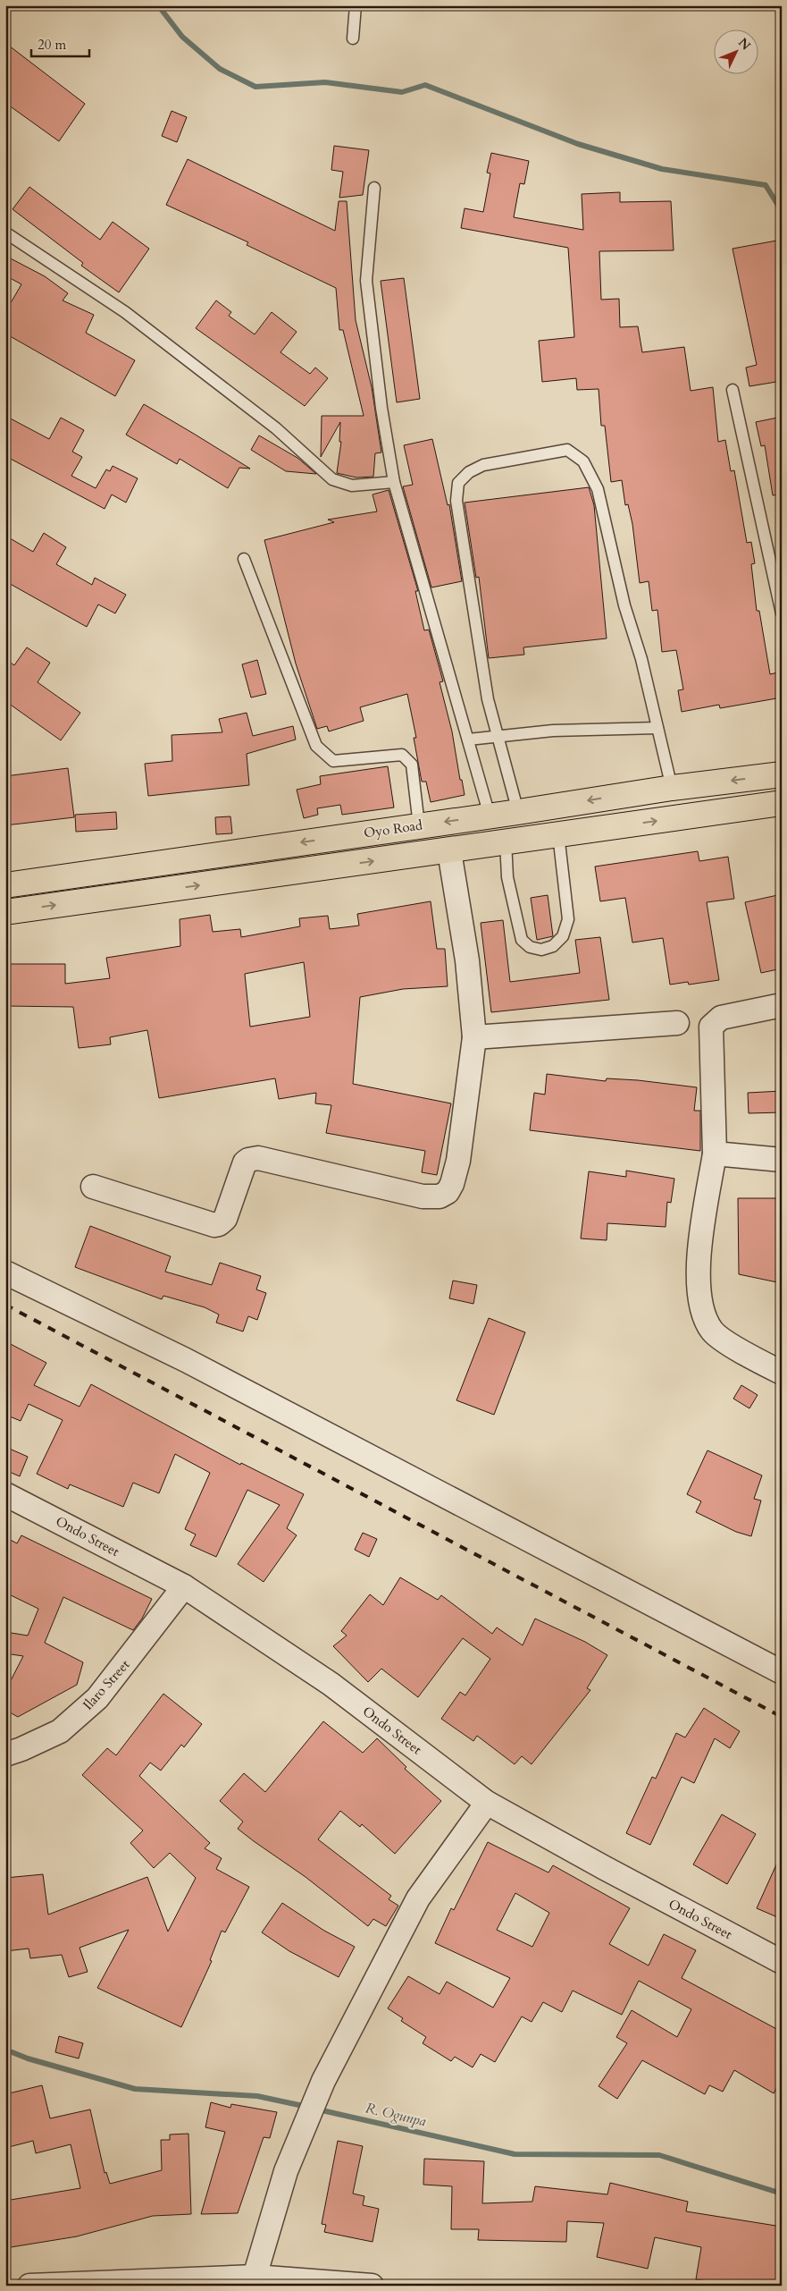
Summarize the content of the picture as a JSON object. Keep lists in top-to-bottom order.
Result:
{
  "streets": {
    "main road": ["Oyo Road"],
    "street": ["Ondo Street", "Ilaro Street"]
  },
  "crossings": [
    ["Ondo Street", "Ilaro Street"]
  ],
  "water": ["R. Ogunpa"],
  "scale_bar": "20 m",
  "north": "top right"
}
